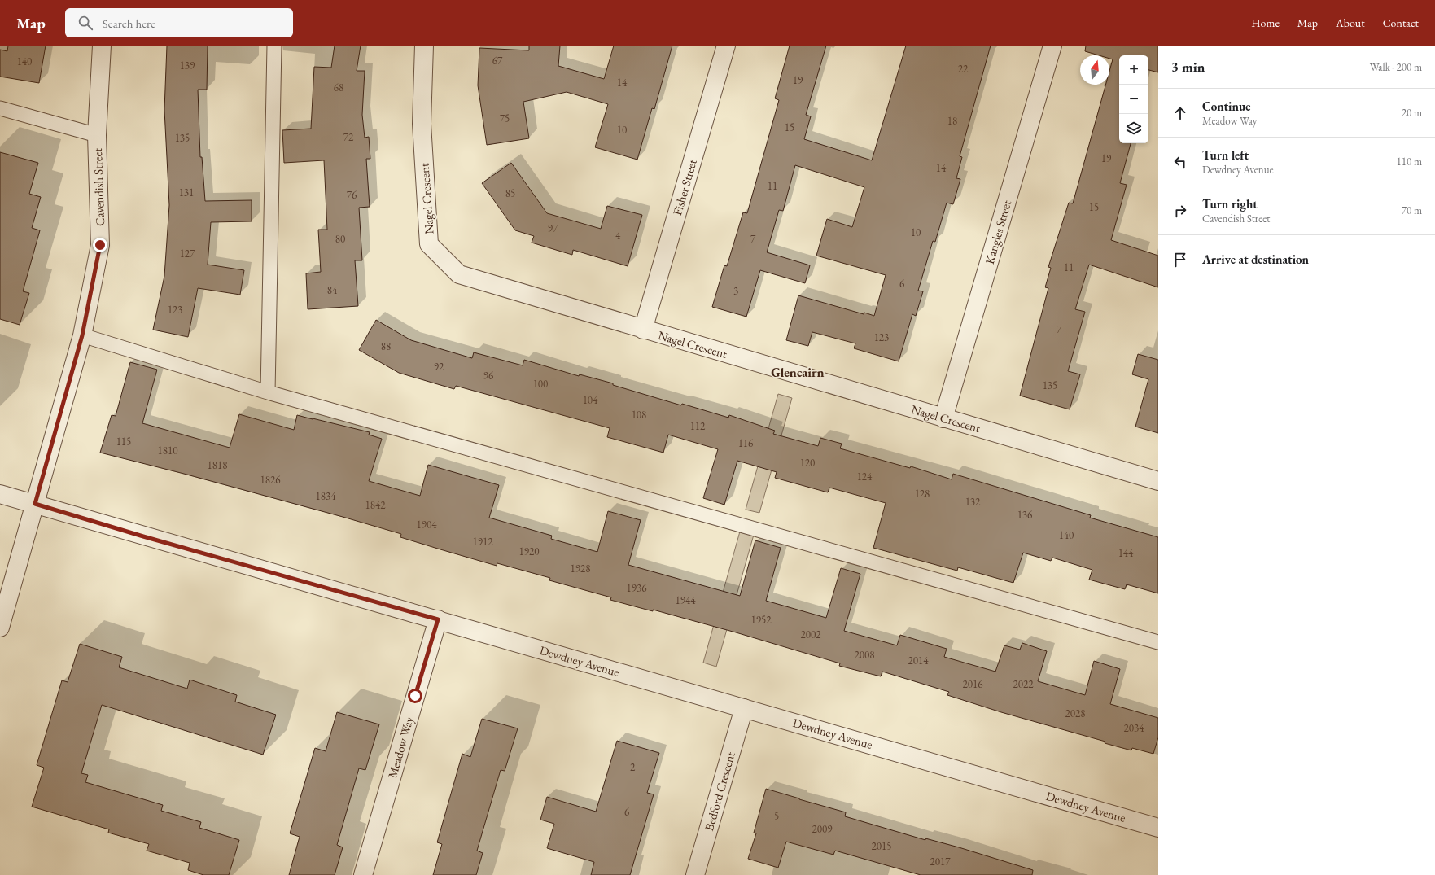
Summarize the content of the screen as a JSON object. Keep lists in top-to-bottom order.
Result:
{
  "streets": {
    "street": [
      "Cavendish Street",
      "Fisher Street",
      "Nagel Crescent",
      "Kangles Street",
      "Dewdney Avenue",
      "Meadow Way",
      "Bedford Crescent"
    ]
  },
  "crossings": [
    ["Cavendish Street", "Dewdney Avenue"],
    ["Fisher Street", "Nagel Crescent"],
    ["Nagel Crescent", "Kangles Street"],
    ["Dewdney Avenue", "Meadow Way"],
    ["Dewdney Avenue", "Bedford Crescent"]
  ],
  "districts": ["Glencairn"],
  "house_numbers": [
    "67",
    "140",
    "139",
    "22",
    "19",
    "14",
    "68",
    "75",
    "18",
    "15",
    "10",
    "72",
    "135",
    "19",
    "14",
    "11",
    "131",
    "85",
    "76",
    "15",
    "97",
    "10",
    "4",
    "80",
    "7",
    "127",
    "11",
    "6",
    "84",
    "3",
    "123",
    "7",
    "123",
    "88",
    "92",
    "96",
    "100",
    "135",
    "104",
    "108",
    "112",
    "115",
    "116",
    "1810",
    "120",
    "1818",
    "124",
    "1826",
    "128",
    "1834",
    "132",
    "1842",
    "136",
    "1904",
    "140",
    "1912",
    "1920",
    "144",
    "1928",
    "1936",
    "1944",
    "1952",
    "2002",
    "2008",
    "2014",
    "2016",
    "2022",
    "2028",
    "2034",
    "2",
    "6",
    "5",
    "2009",
    "2015",
    "2017"
  ],
  "north": "top",
  "page": {
    "header": "Map",
    "search": "Search here",
    "nav": [
      "Home",
      "Map",
      "About",
      "Contact"
    ],
    "heading": ["3 min", "Walk · 200 m"],
    "map_buttons": ["+", "−"],
    "list": [
      ["Continue", "Meadow Way", "20 m"],
      ["Turn left", "Dewdney Avenue", "110 m"],
      ["Turn right", "Cavendish Street", "70 m"],
      "Arrive at destination"
    ]
  }
}
